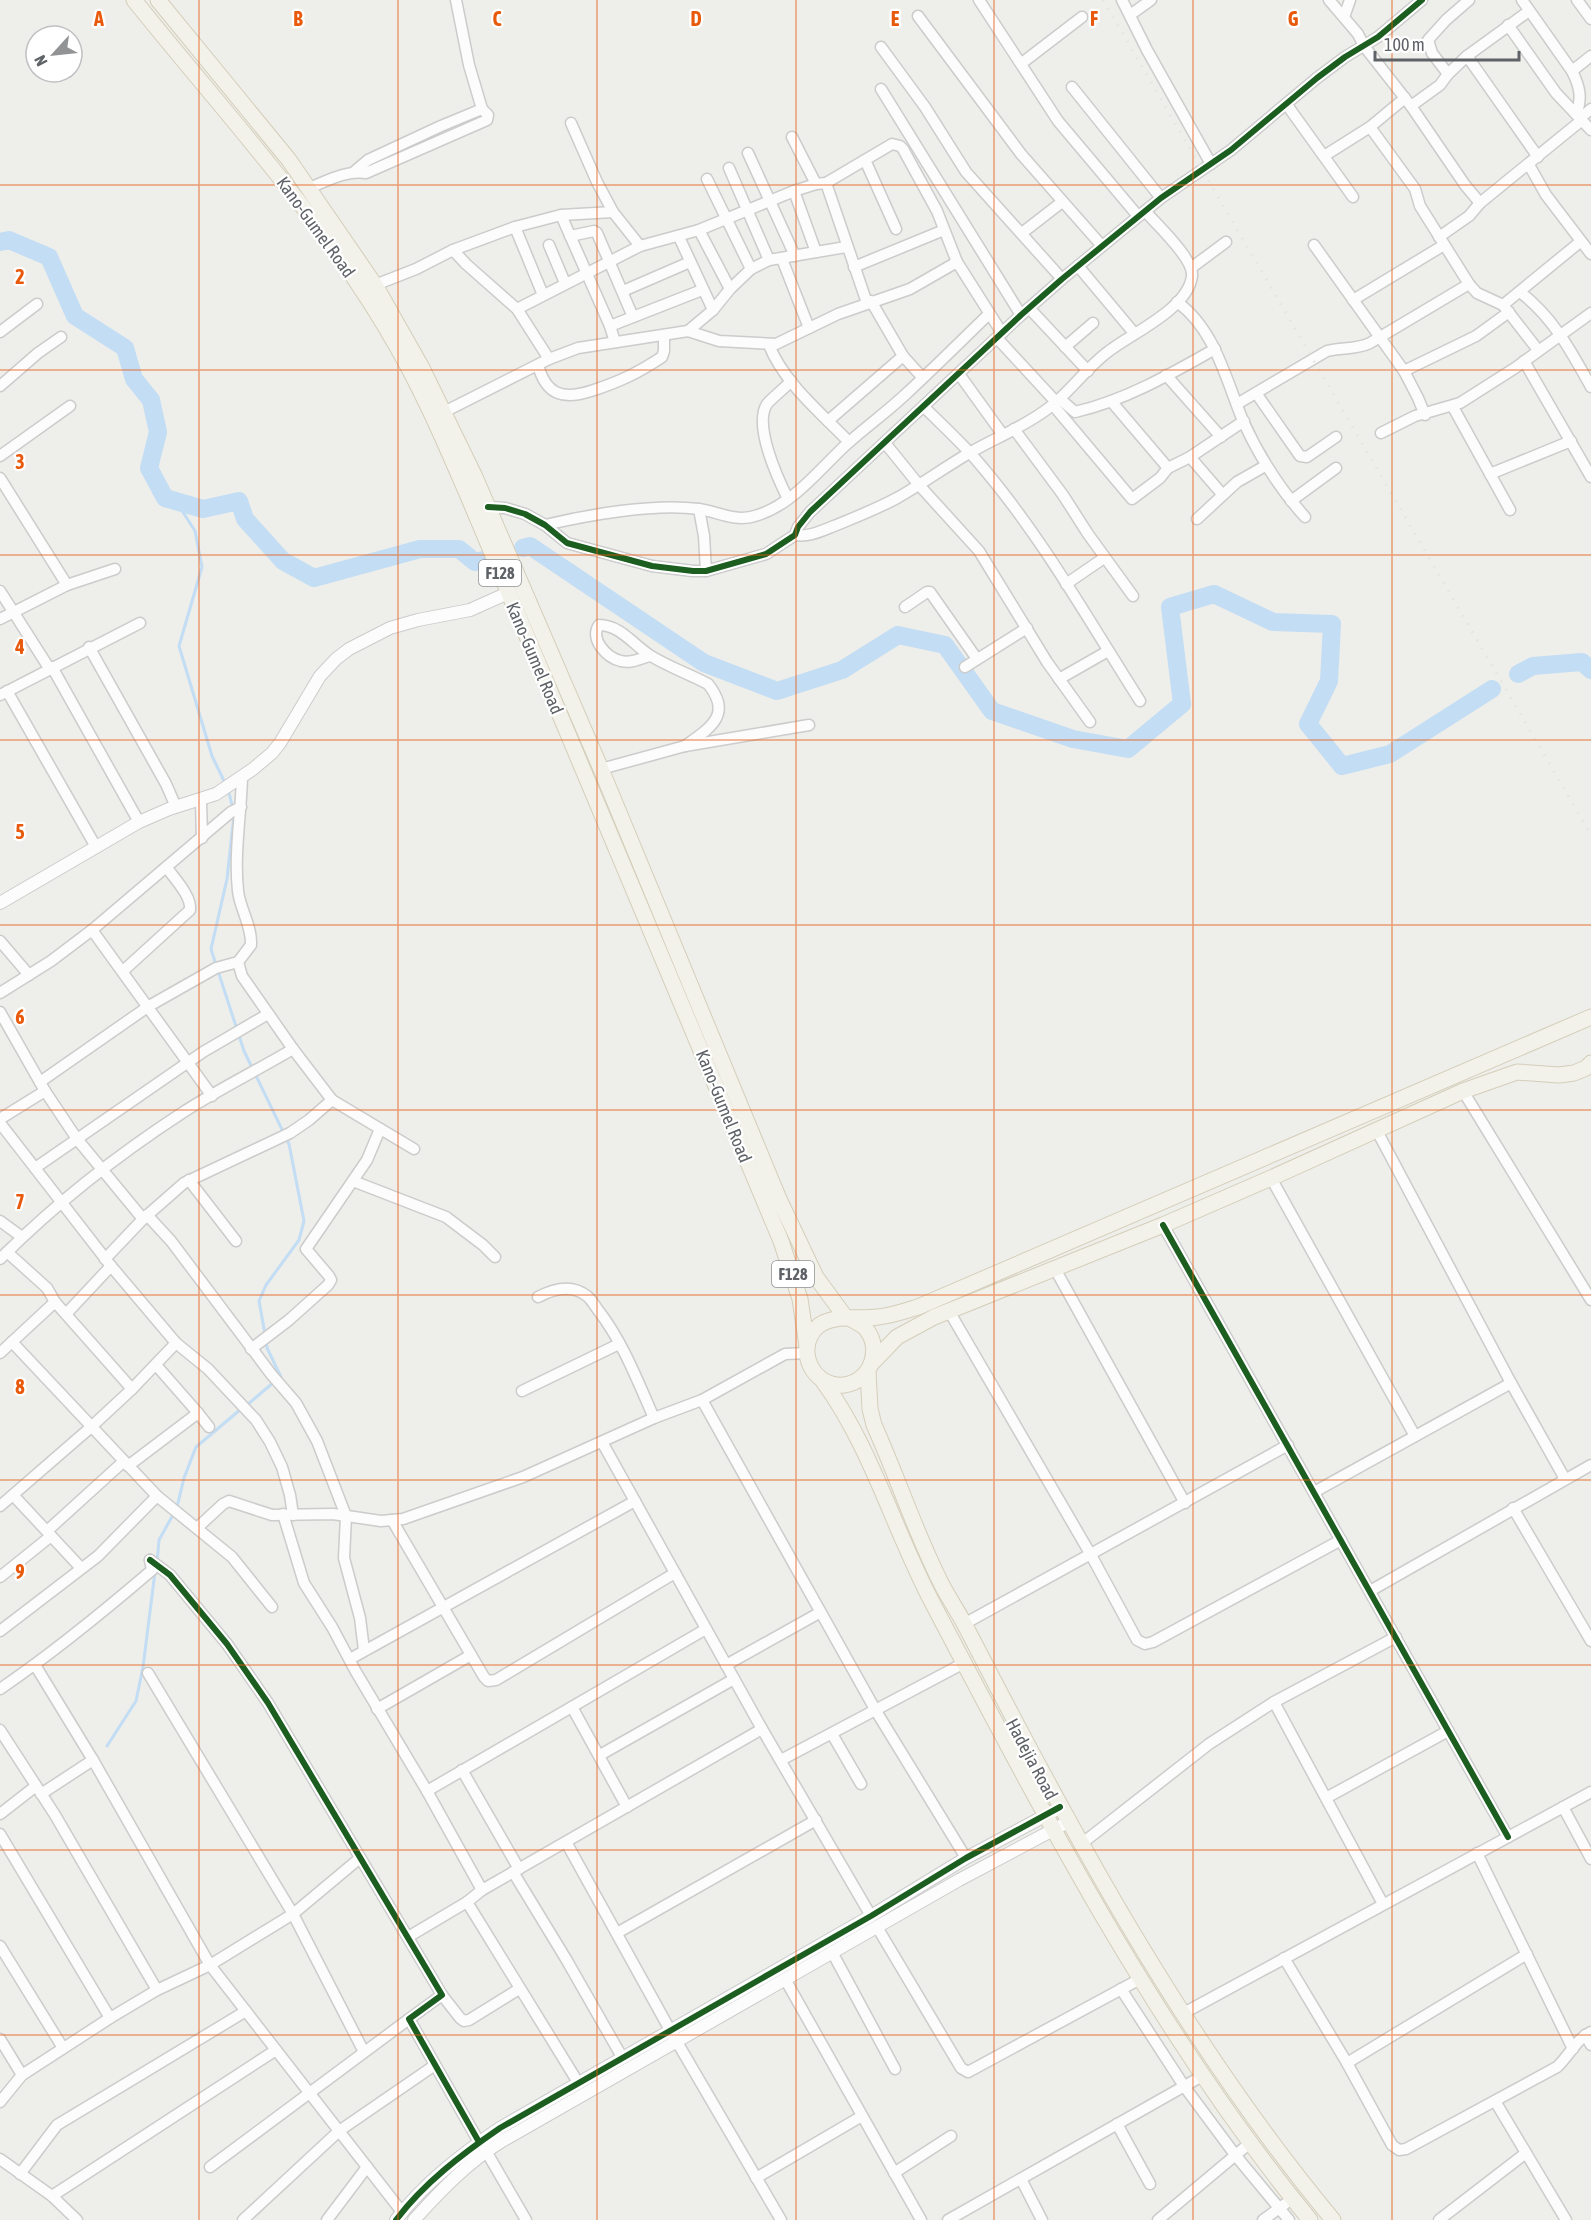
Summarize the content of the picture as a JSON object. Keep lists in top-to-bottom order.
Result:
{
  "streets": {
    "main road": ["Kano-Gumel Road", "F128", "Hadejia Road"]
  },
  "crossings": [
    ["Kano-Gumel Road", "F128"],
    ["Kano-Gumel Road", "Hadejia Road"],
    ["F128", "Hadejia Road"]
  ],
  "scale_bar": "100 m",
  "north": "bottom left",
  "grid": {
    "columns": [
      "A",
      "B",
      "C",
      "D",
      "E",
      "F",
      "G"
    ],
    "rows": [
      "2",
      "3",
      "4",
      "5",
      "6",
      "7",
      "8",
      "9"
    ]
  }
}
